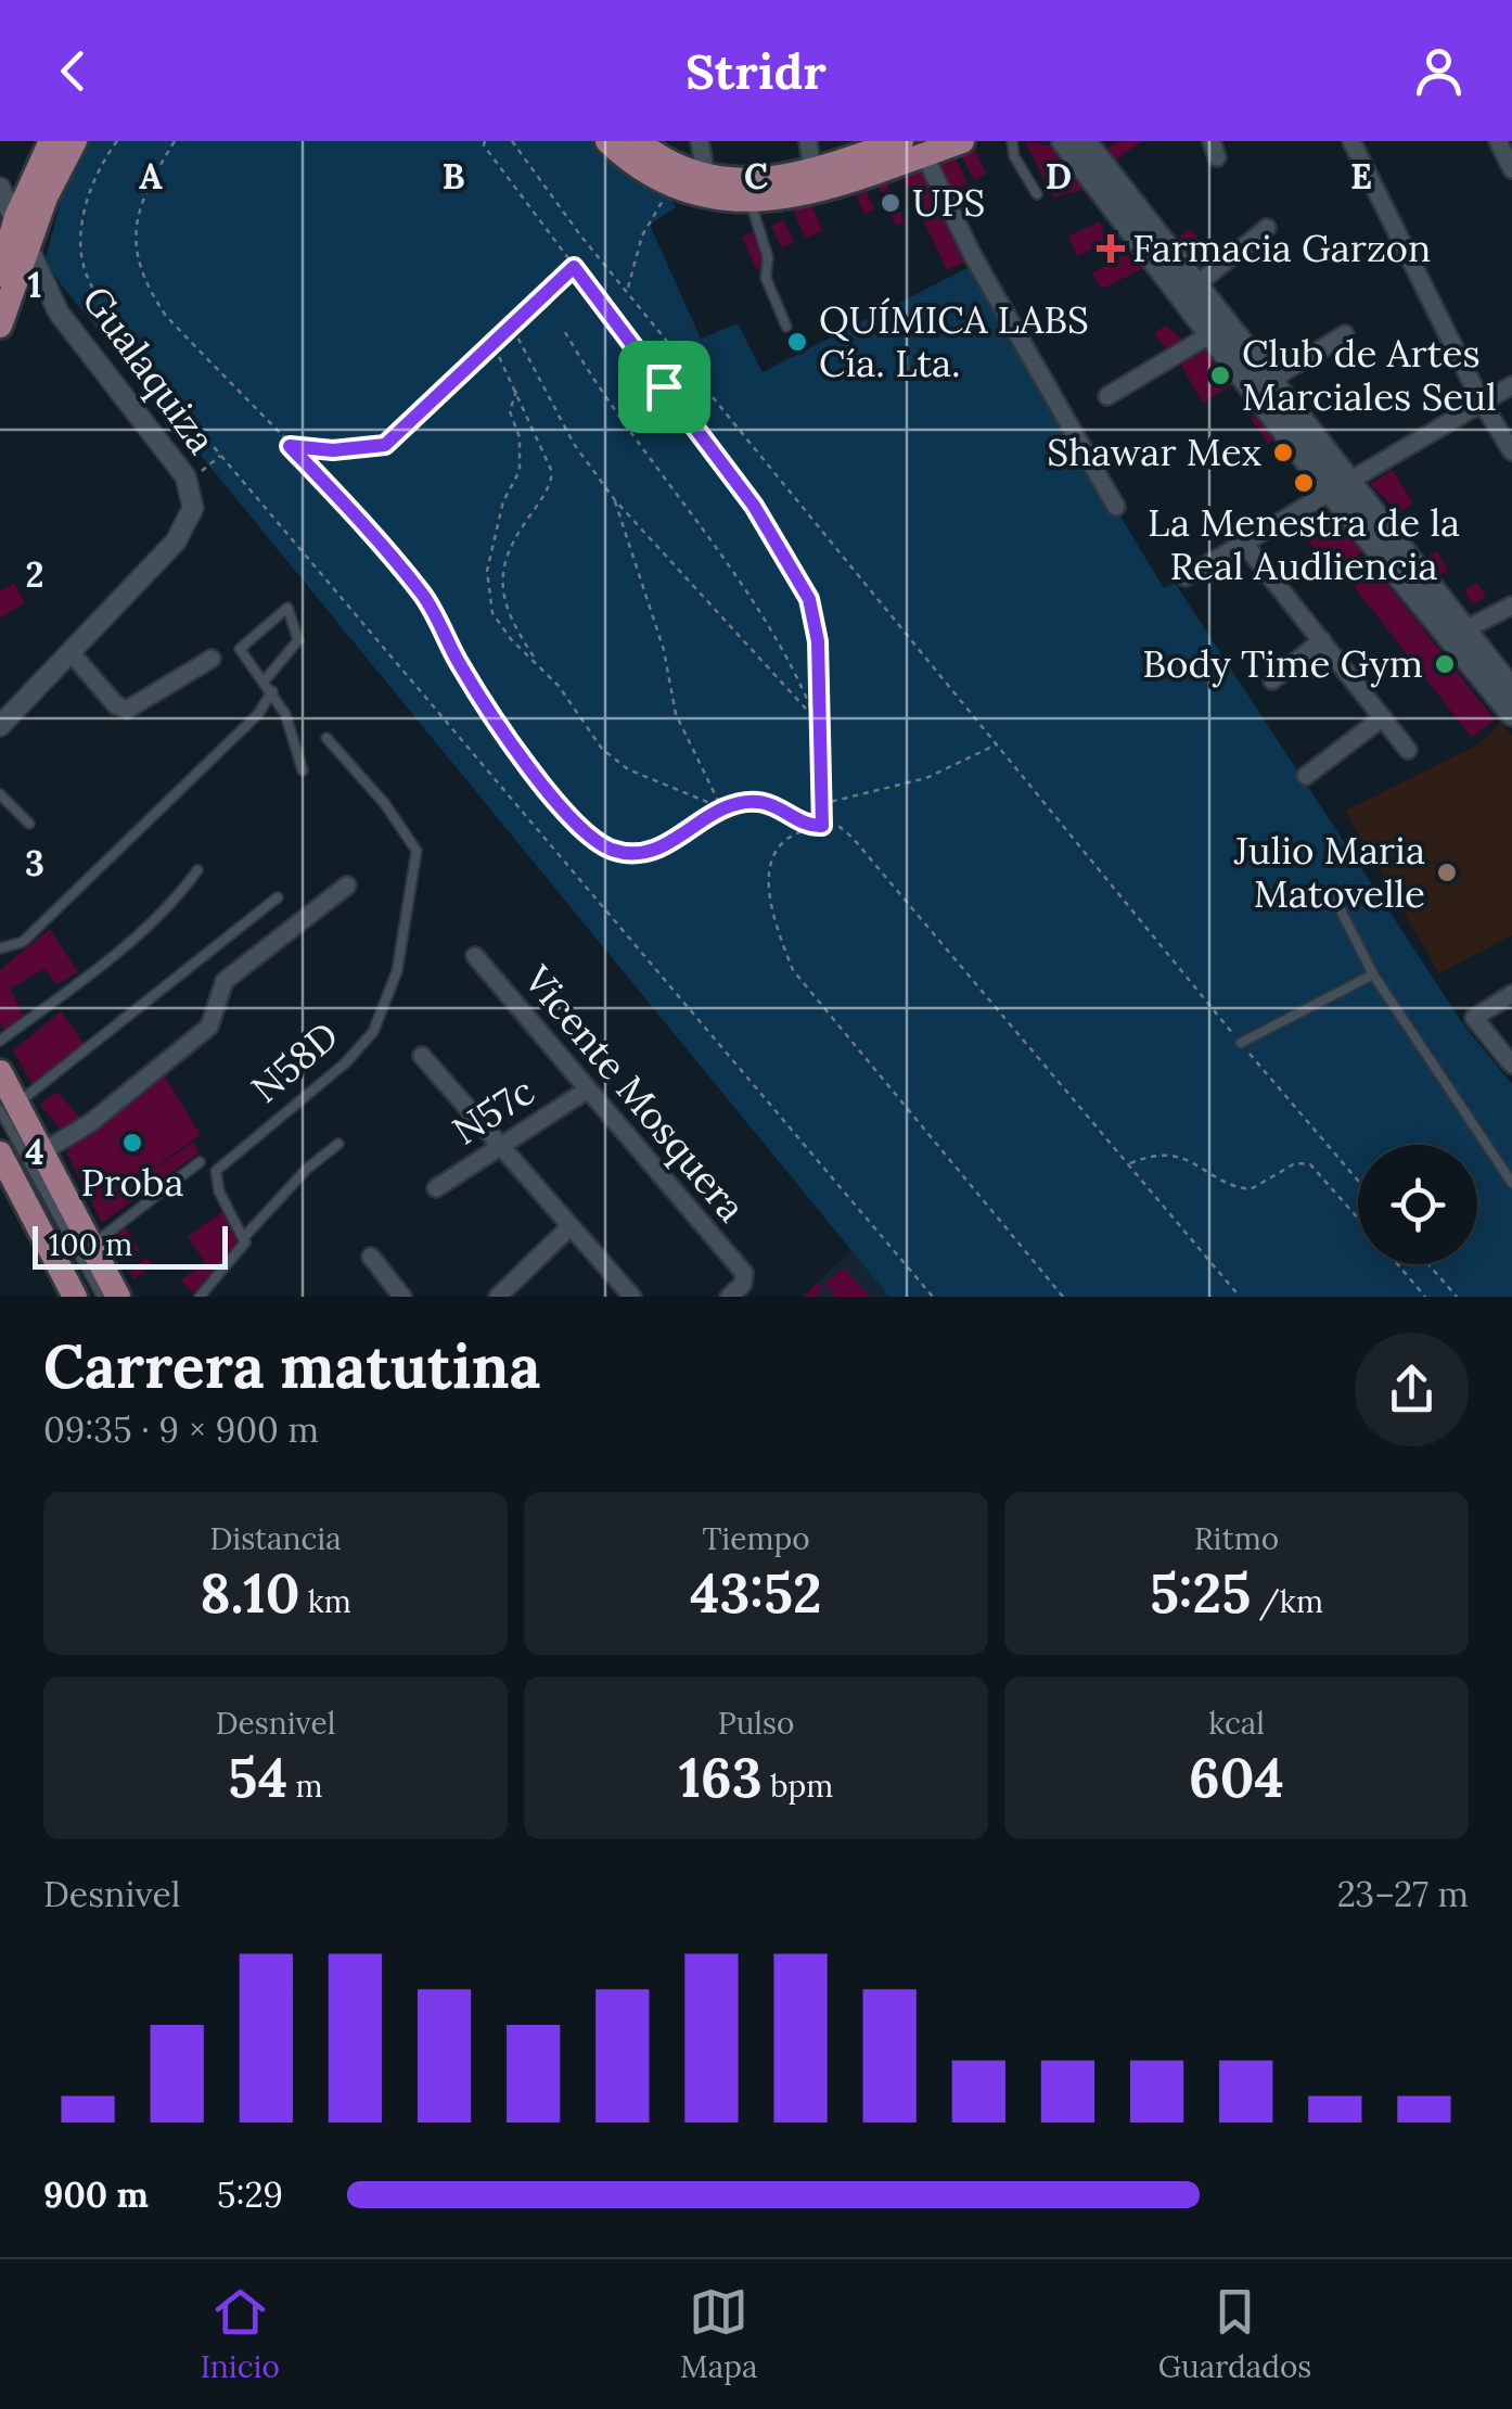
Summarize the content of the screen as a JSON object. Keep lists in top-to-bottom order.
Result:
{
  "streets": {
    "street": ["Gualaquiza", "Vicente Mosquera", "N57c"],
    "lane": ["N58D"]
  },
  "crossings": [
    ["Vicente Mosquera", "N57c"]
  ],
  "places": {
    "other": [
      "UPS",
      "QUÍMICA LABS Cía. Lta.",
      "Club de Artes Marciales Seul",
      "Shawar Mex",
      "La Menestra de la Real Audliencia",
      "Body Time Gym",
      "Julio Maria Matovelle",
      "Proba"
    ],
    "health": ["Farmacia Garzon"]
  },
  "scale_bar": "100 m",
  "page": {
    "header": "Stridr",
    "scale": "100 m",
    "heading": ["Carrera matutina", "09:35 · 9 × 900 m"],
    "stats": [
      ["Distancia", "8.10 km"],
      ["Tiempo", "43:52"],
      ["Ritmo", "5:25 /km"],
      ["Desnivel", "54 m"],
      ["Pulso", "163 bpm"],
      ["kcal", "604"]
    ],
    "chart": ["Desnivel", "23–27 m"],
    "list": [
      {
        "name": "900 m",
        "note": "5:29"
      }
    ],
    "tabs": ["Inicio", "Mapa", "Guardados"]
  },
  "grid": {
    "columns": [
      "A",
      "B",
      "C",
      "D",
      "E"
    ],
    "rows": [
      "1",
      "2",
      "3",
      "4"
    ]
  }
}
